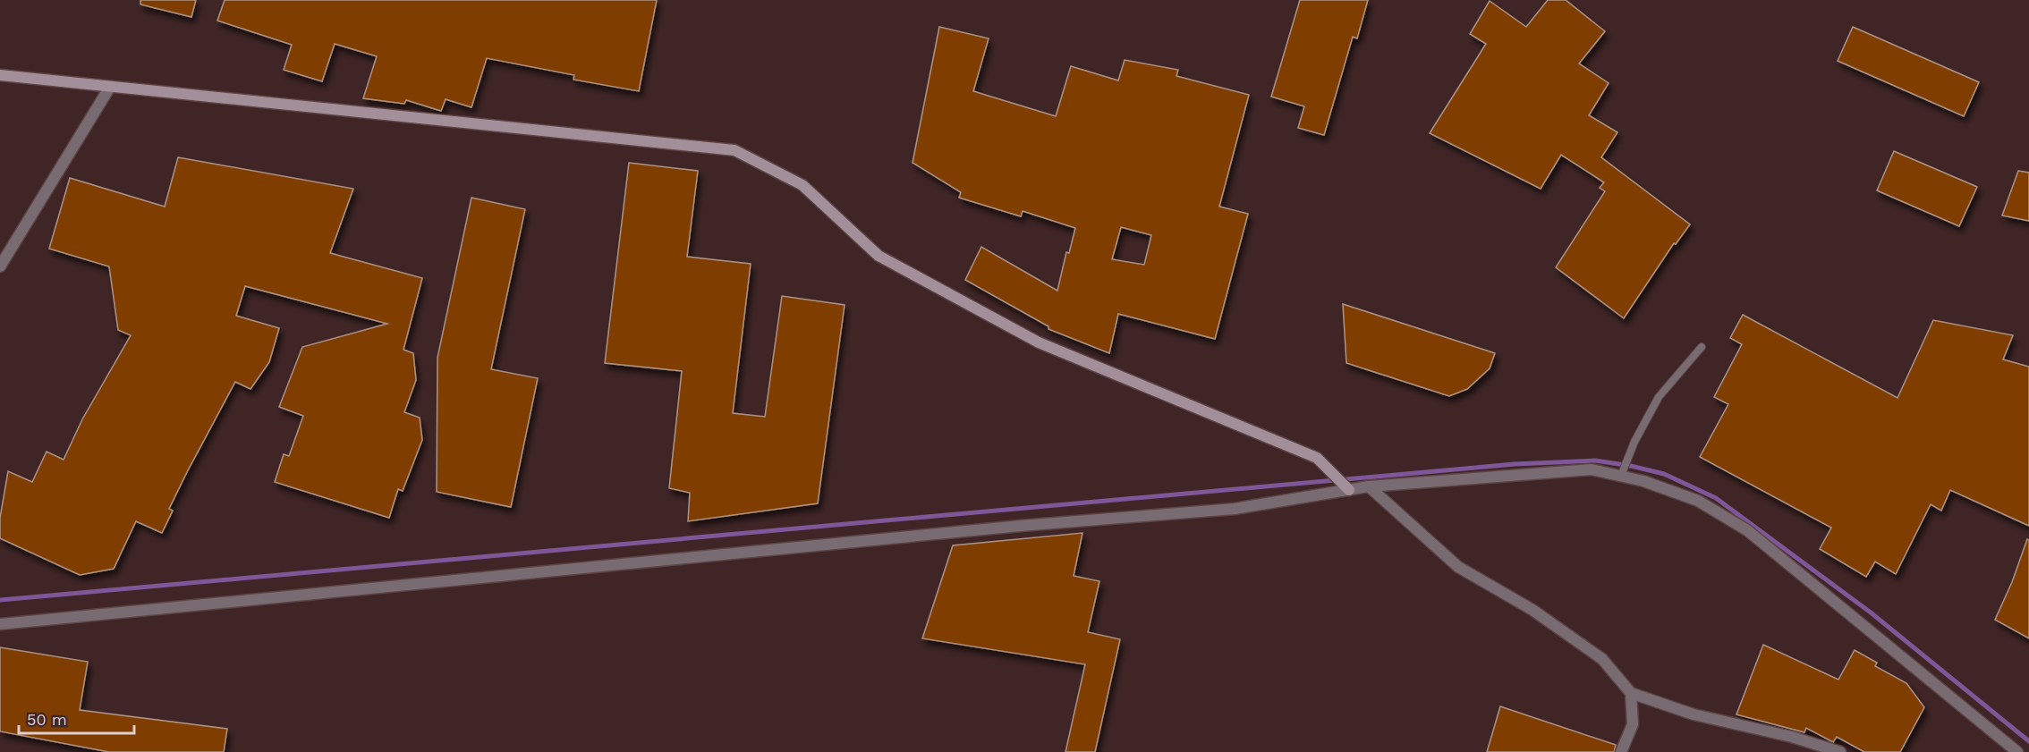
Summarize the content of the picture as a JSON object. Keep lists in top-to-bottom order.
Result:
{
  "scale_bar": "50 m"
}
